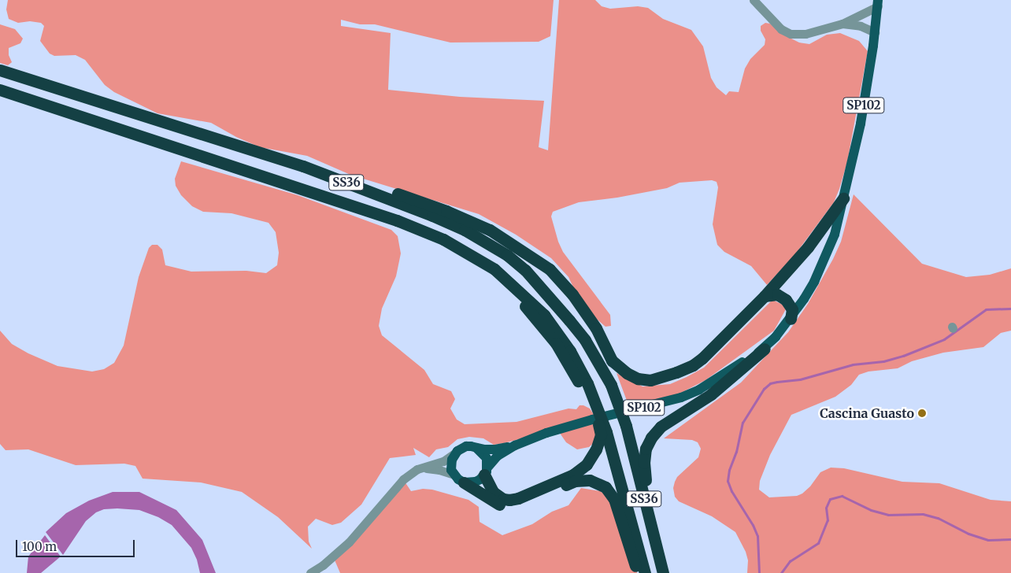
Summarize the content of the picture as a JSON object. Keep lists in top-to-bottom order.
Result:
{
  "streets": {
    "highway": ["SS36"],
    "main road": ["SP102"]
  },
  "places": ["Cascina Guasto"],
  "scale_bar": "100 m"
}
